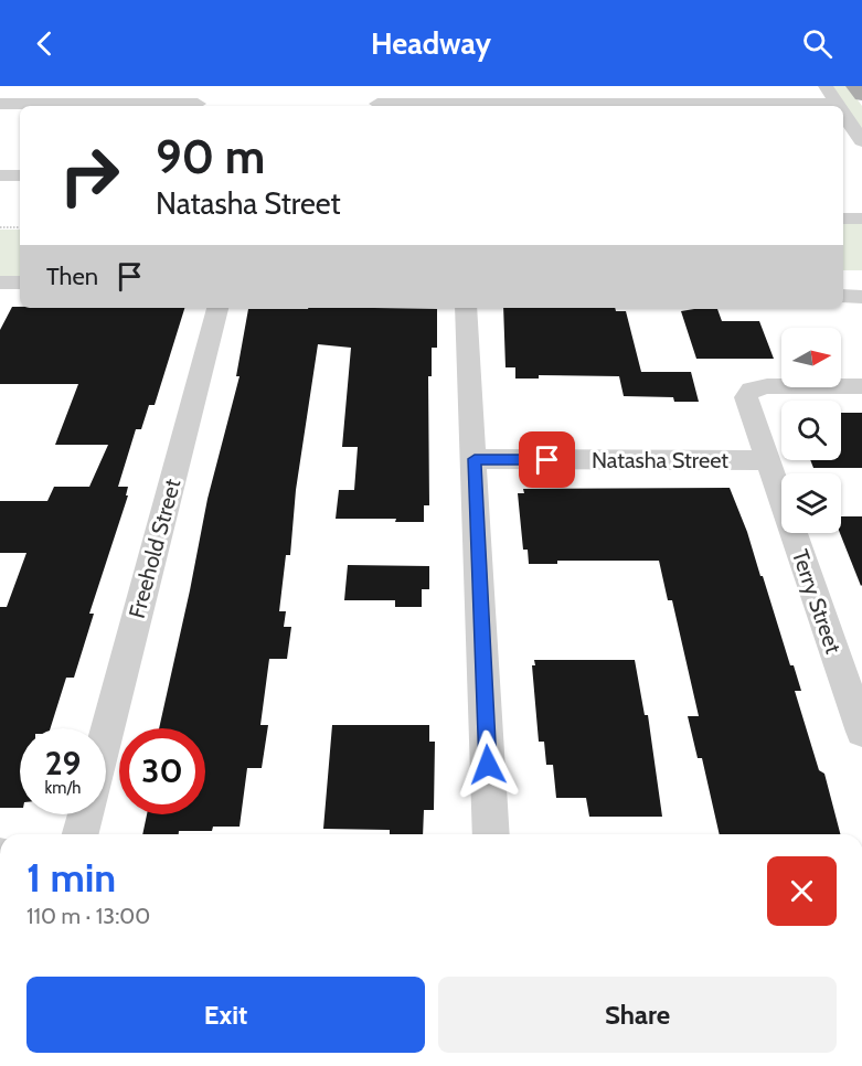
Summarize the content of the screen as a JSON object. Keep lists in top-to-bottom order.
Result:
{
  "streets": {
    "street": ["Natasha Street", "Freehold Street", "Terry Street"]
  },
  "crossings": [
    ["Natasha Street", "Terry Street"]
  ],
  "north": "right",
  "page": {
    "header": "Headway",
    "turn": ["90 m", "Natasha Street"],
    "then": "Then",
    "speed": "29 km/h",
    "limit": "30",
    "heading": ["1 min", "110 m · 13:00"],
    "buttons": ["Exit", "Share"]
  }
}
